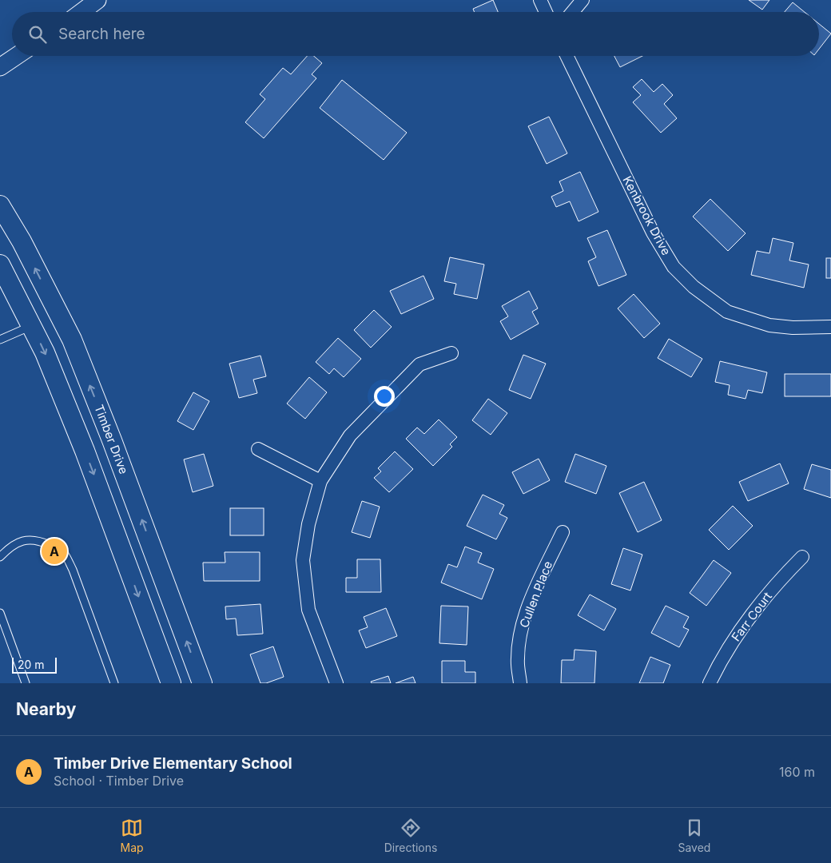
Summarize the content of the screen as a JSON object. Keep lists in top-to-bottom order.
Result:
{
  "streets": {
    "main road": ["Timber Drive"],
    "street": ["Kenbrook Drive", "Cullen Place", "Farr Court"]
  },
  "scale_bar": "20 m",
  "page": {
    "search": "Search here",
    "pins": "A",
    "scale": "20 m",
    "heading": "Nearby",
    "list": [
      {
        "mark": "A",
        "name": "Timber Drive Elementary School",
        "note": "School · Timber Drive",
        "value": "160 m"
      }
    ],
    "nav": ["Map", "Directions", "Saved"]
  }
}
